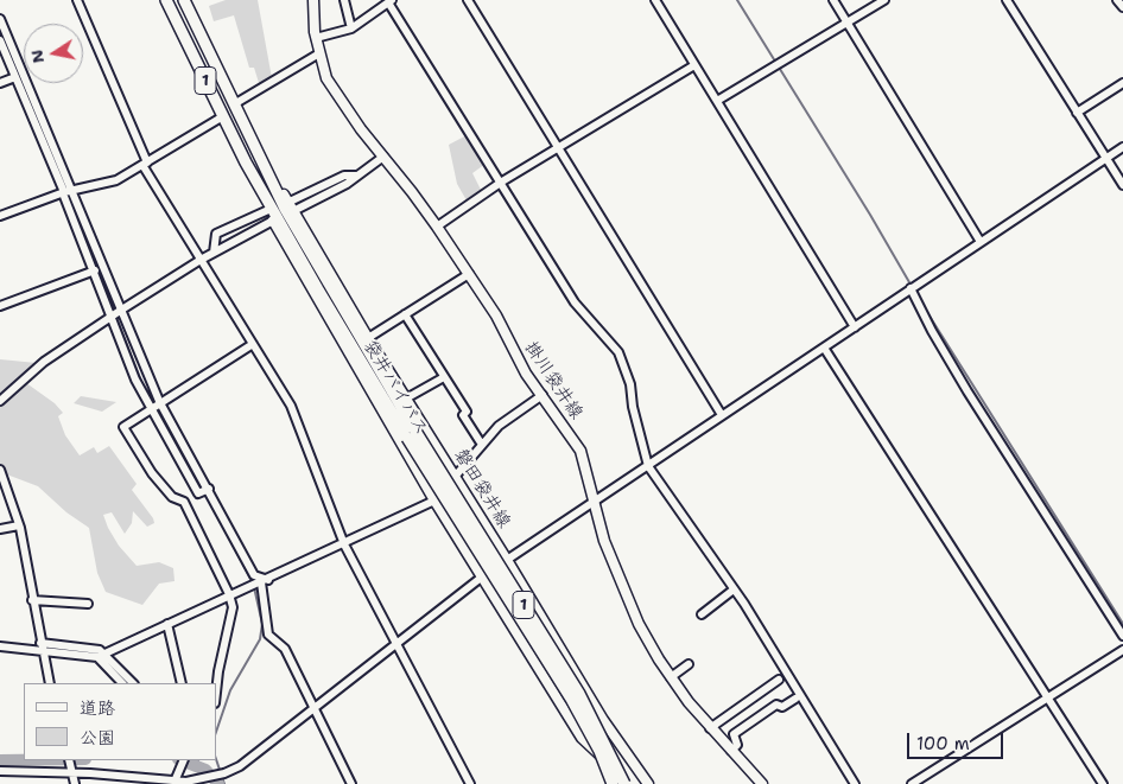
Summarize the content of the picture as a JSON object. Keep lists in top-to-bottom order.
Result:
{
  "streets": {
    "highway": ["1", "袋井バイパス"],
    "main road": ["掛川袋井線", "磐田袋井線"]
  },
  "crossings": [
    ["袋井バイパス", "磐田袋井線"]
  ],
  "legend": ["道路", "公園"],
  "scale_bar": "100 m",
  "north": "left"
}
